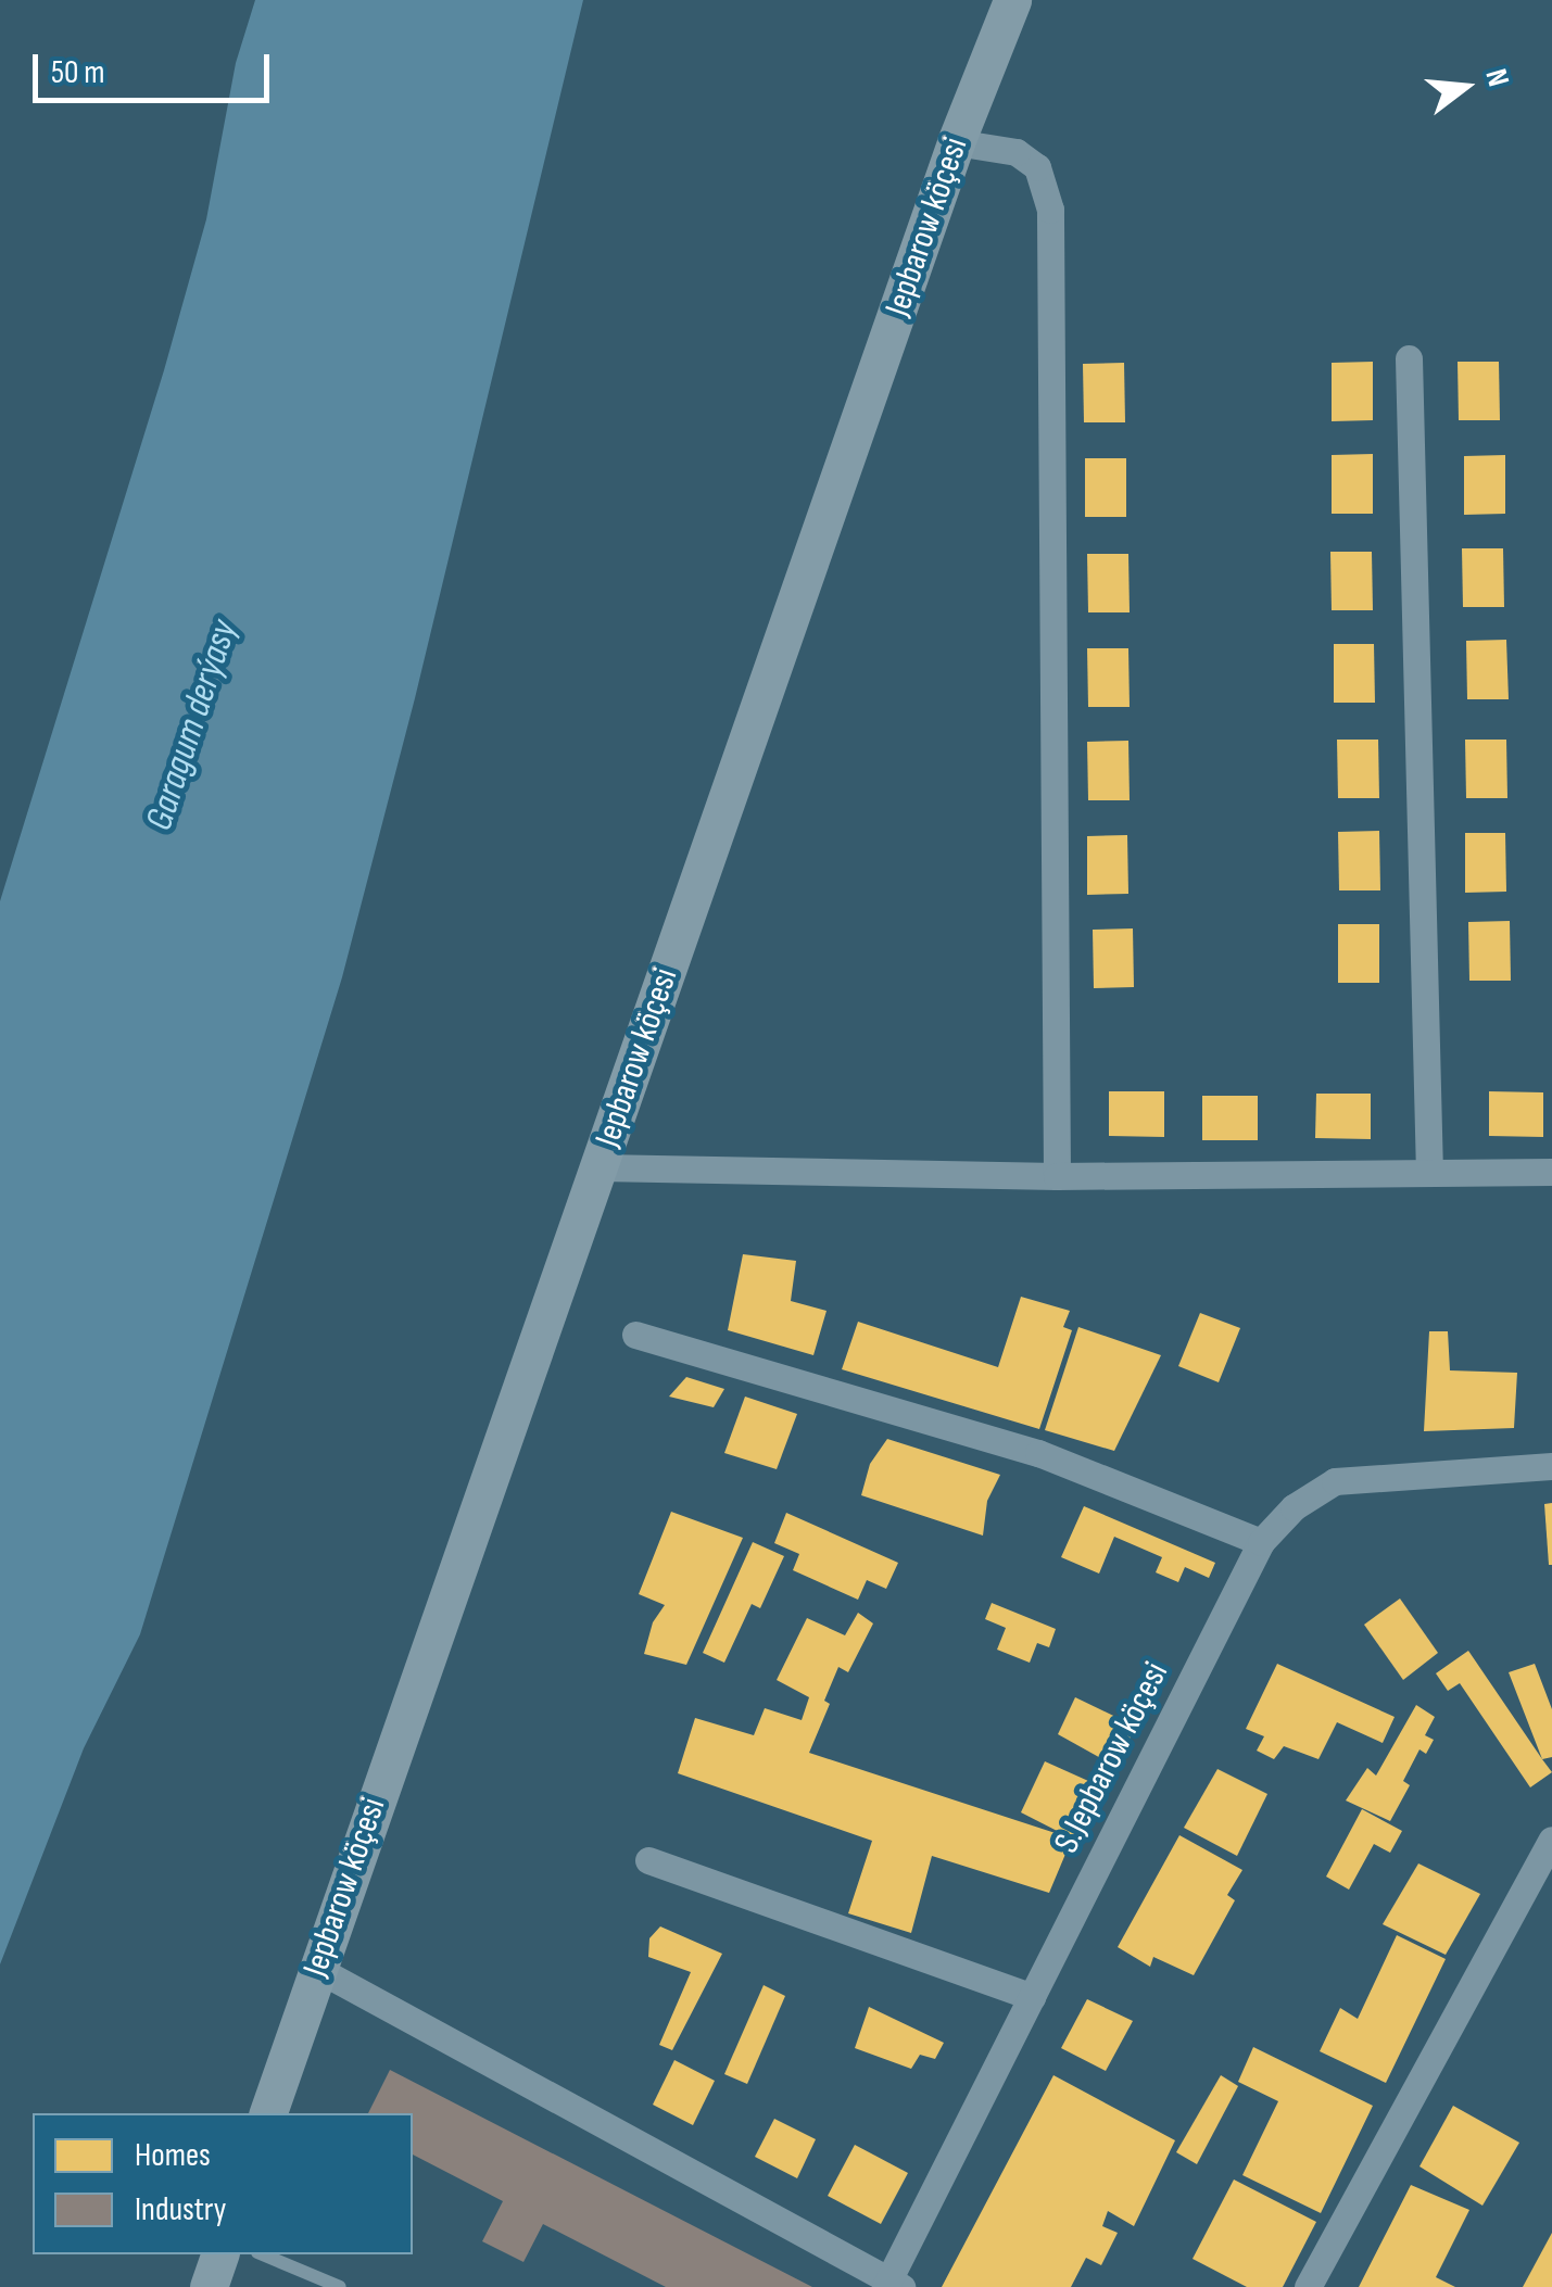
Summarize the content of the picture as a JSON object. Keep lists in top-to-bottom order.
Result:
{
  "streets": {
    "street": ["Jepbarow köçesi", "S.Jepbarow köçesi"]
  },
  "water": ["Garagum derýasy"],
  "legend": ["Homes", "Industry"],
  "scale_bar": "50 m",
  "north": "right"
}
